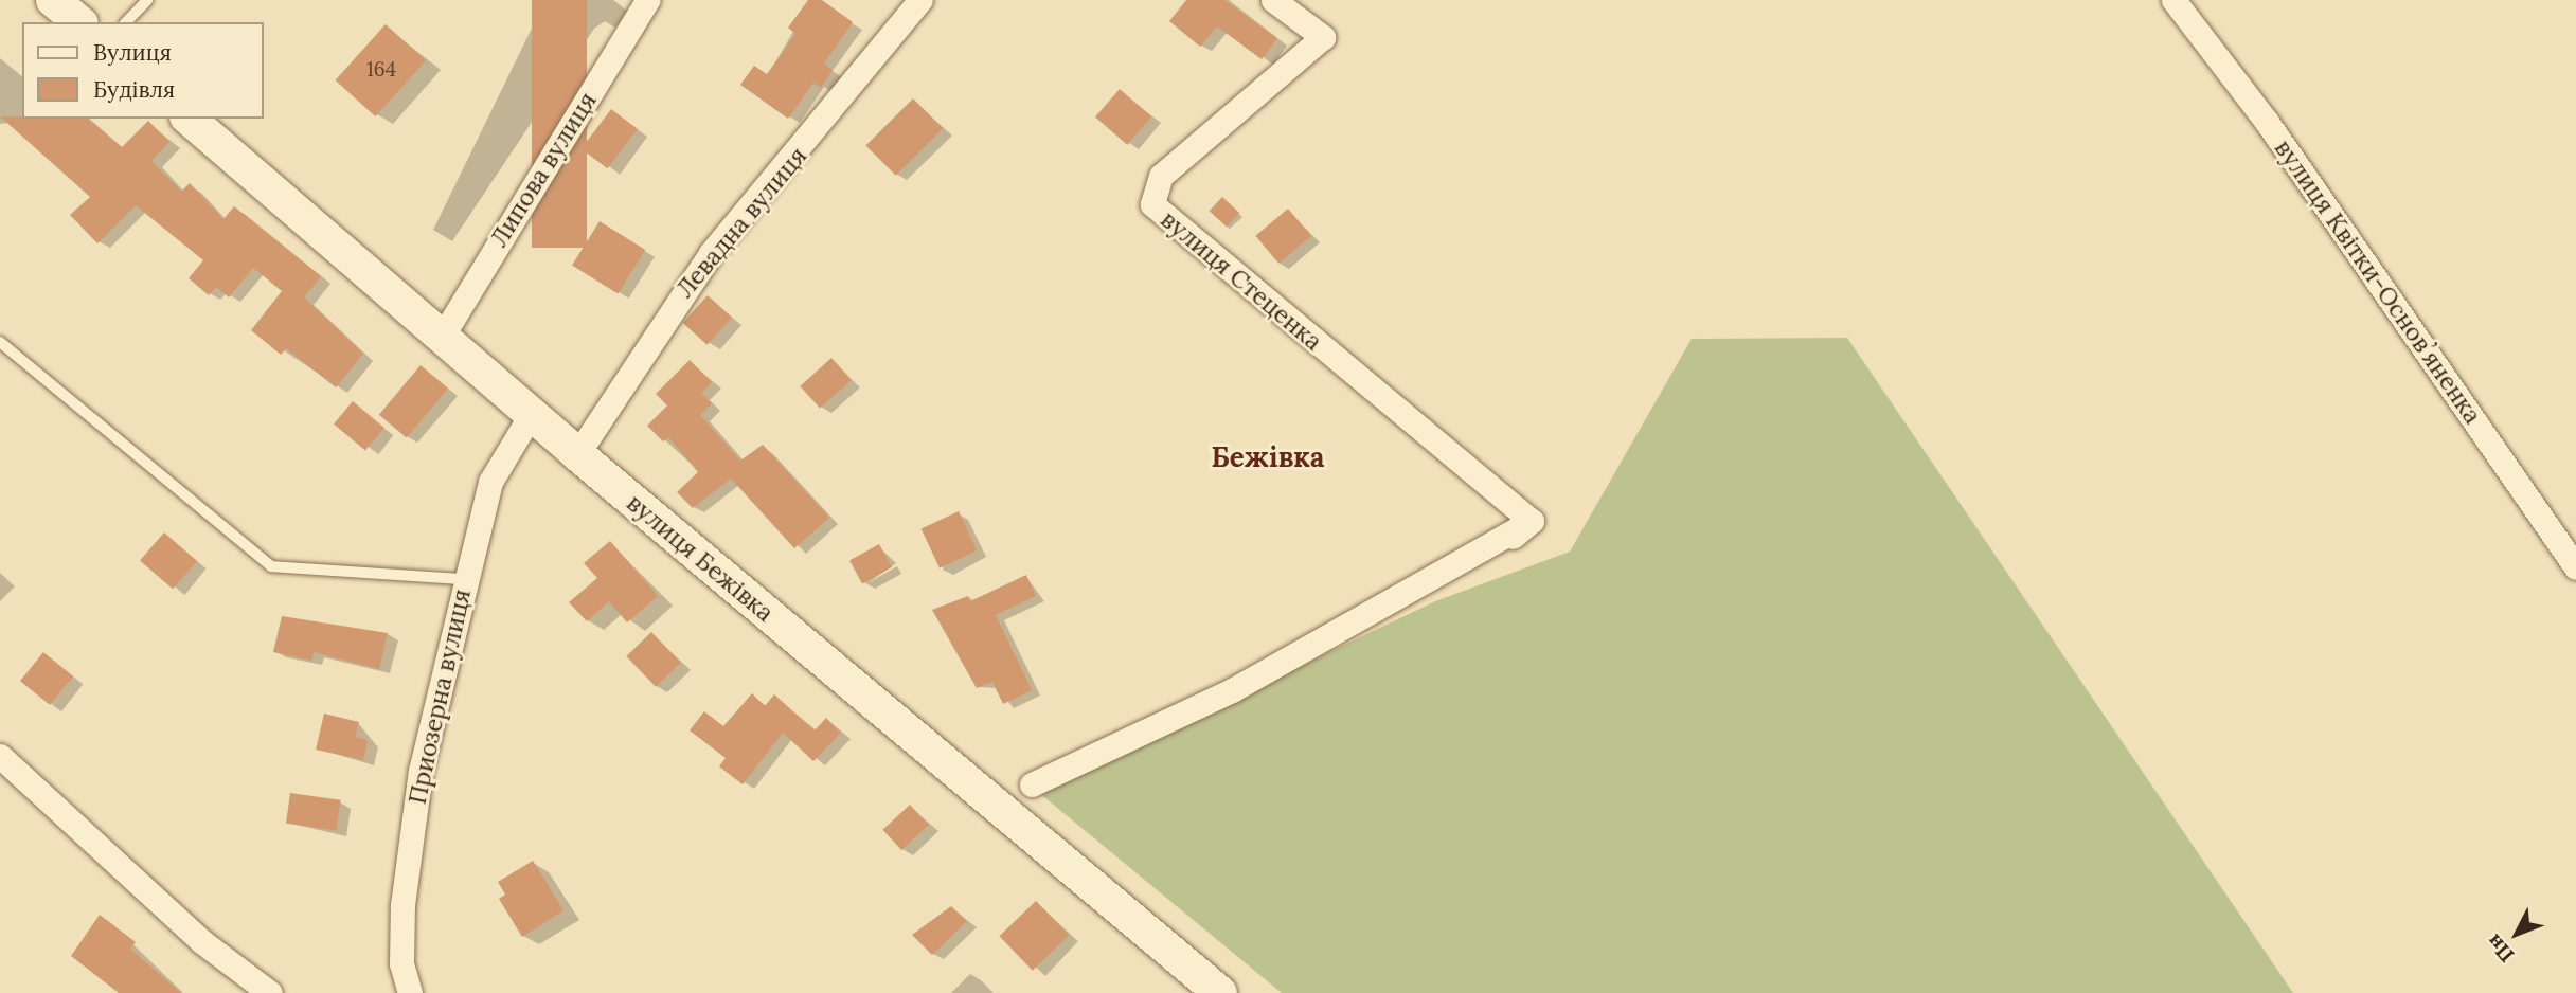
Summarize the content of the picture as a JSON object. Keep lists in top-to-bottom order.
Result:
{
  "streets": {
    "main road": ["вулиця Бежівка"],
    "street": [
      "Липова вулиця",
      "Левадна вулиця",
      "вулиця Стеценка",
      "вулиця Квітки-Основʼяненка",
      "Приозерна вулиця"
    ]
  },
  "crossings": [
    ["Липова вулиця", "вулиця Бежівка"],
    ["Левадна вулиця", "вулиця Бежівка"],
    ["вулиця Бежівка", "Приозерна вулиця"]
  ],
  "districts": ["Бежівка"],
  "house_numbers": ["164"],
  "legend": ["Вулиця", "Будівля"],
  "north": "bottom left"
}
